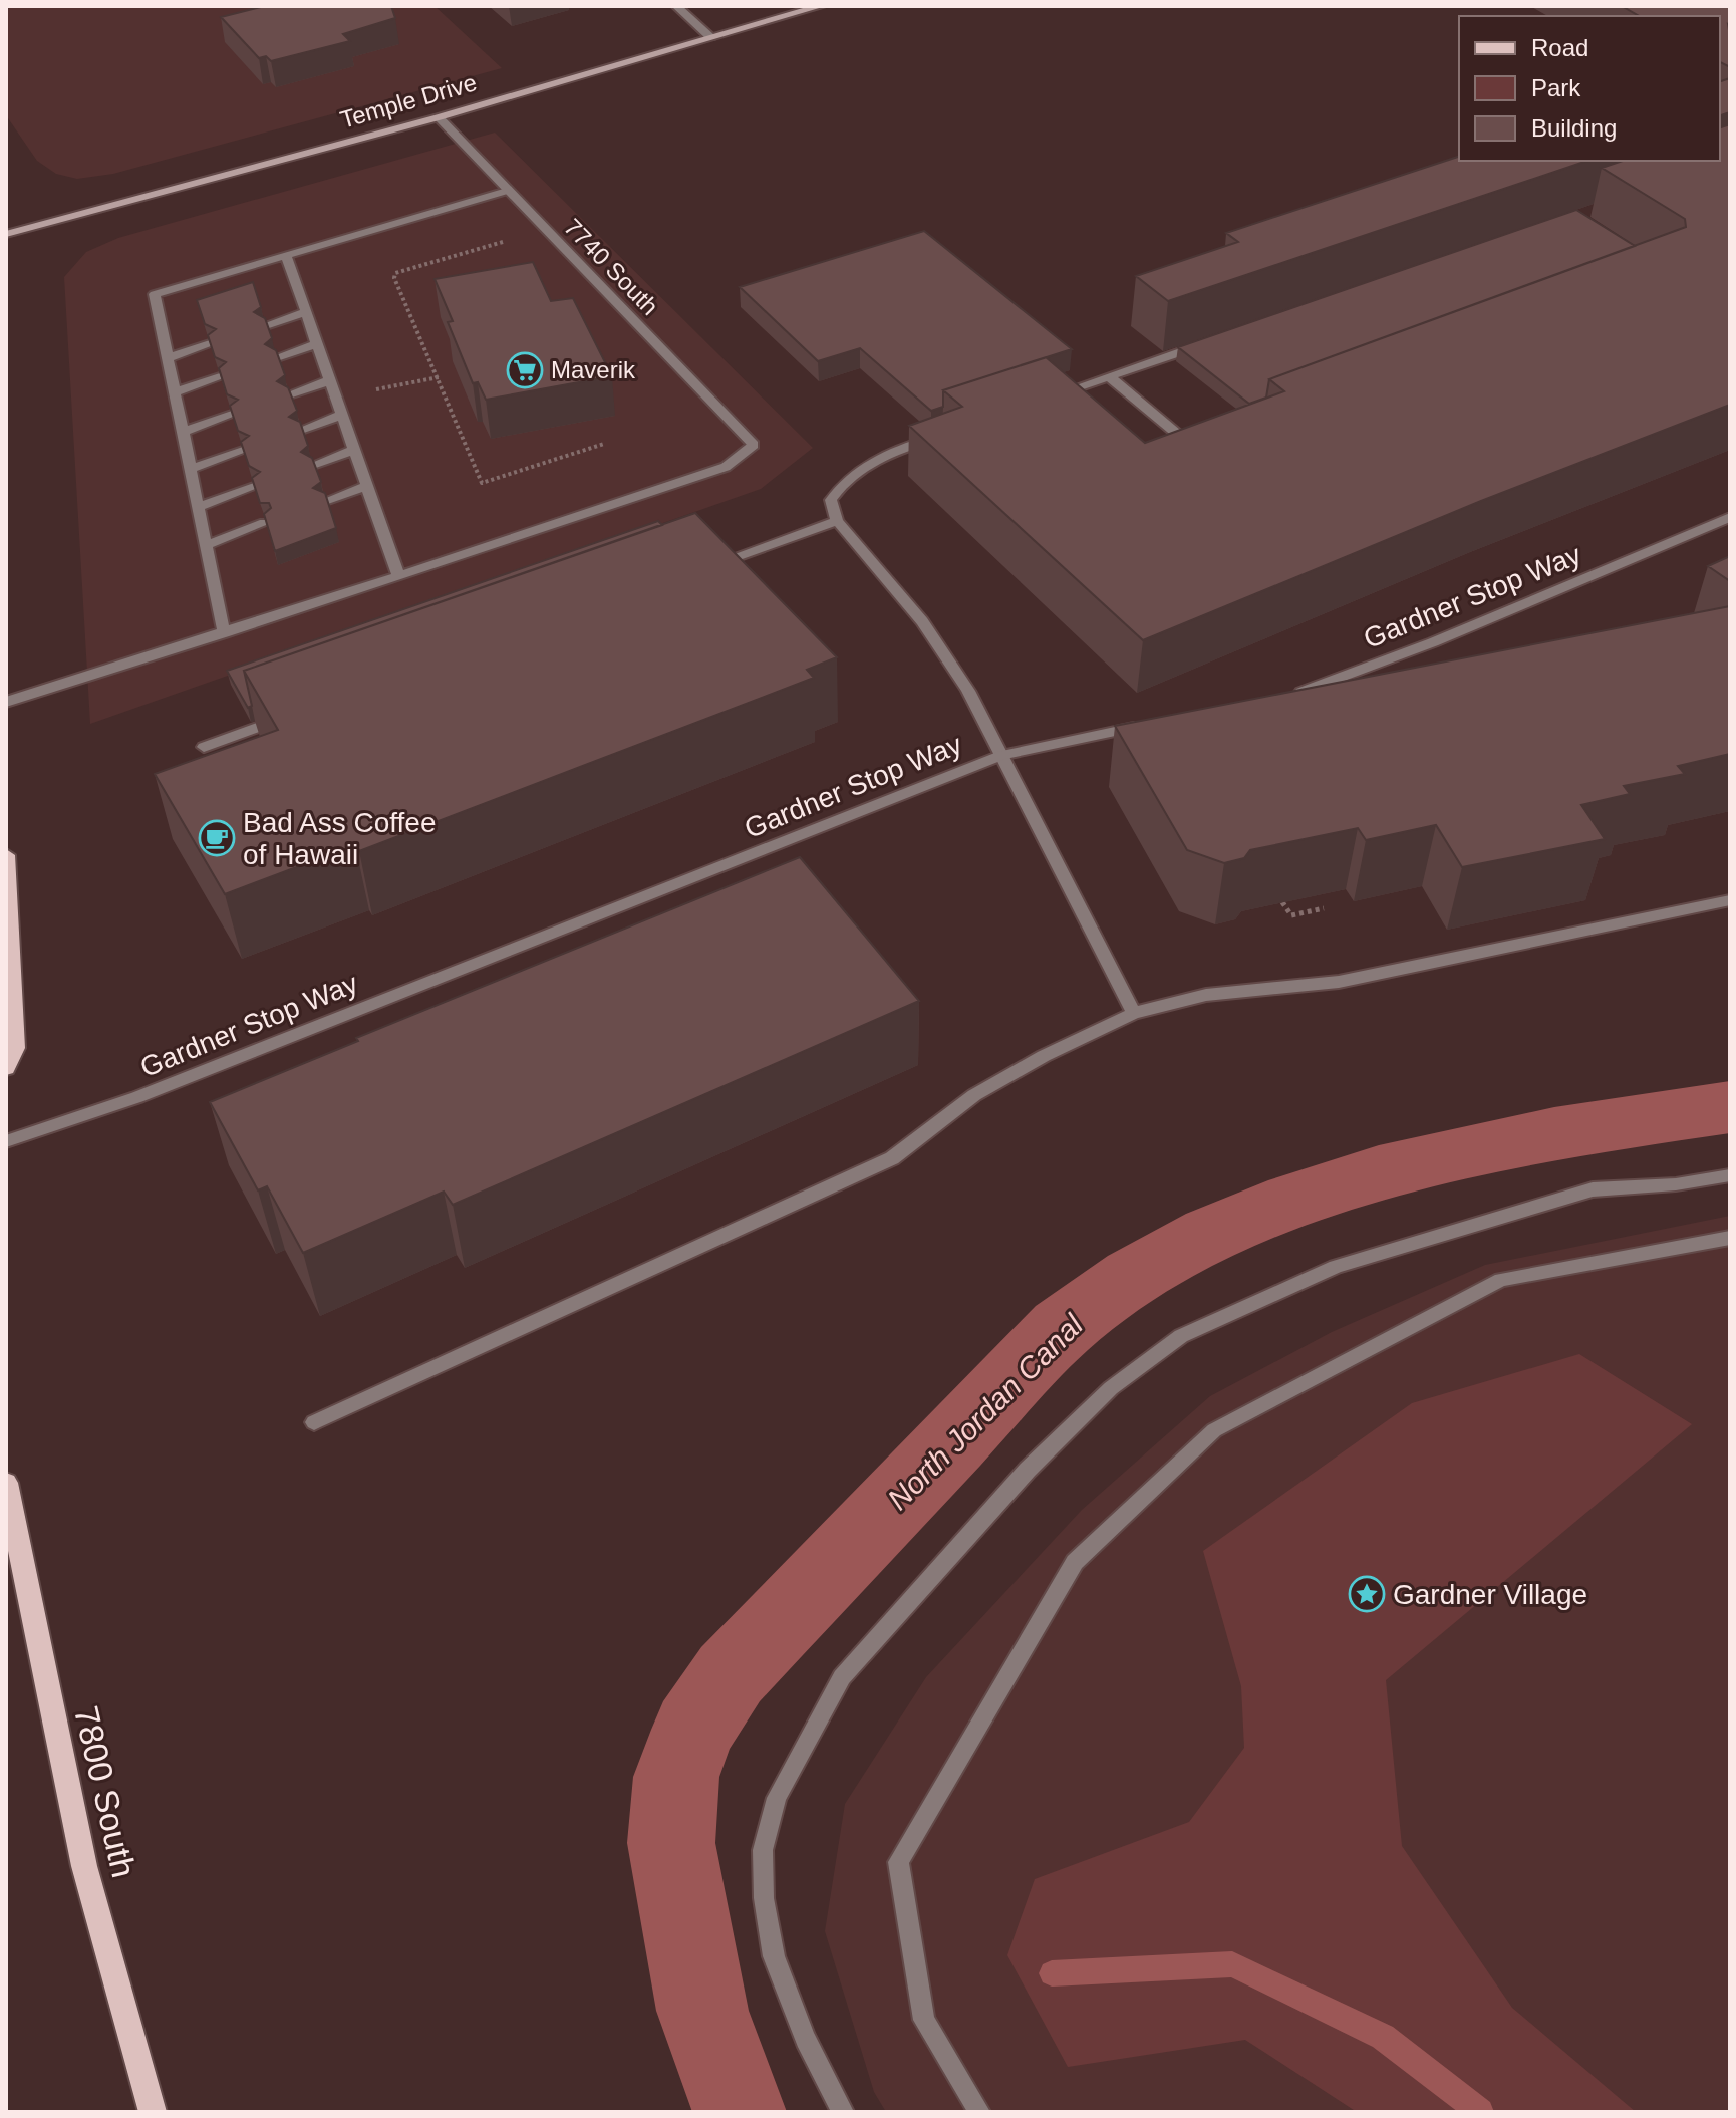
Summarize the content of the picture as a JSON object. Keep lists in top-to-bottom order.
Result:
{
  "streets": {
    "main road": ["7800 South"],
    "street": ["Temple Drive", "7740 South", "Gardner Stop Way"]
  },
  "crossings": [
    ["Temple Drive", "7740 South"]
  ],
  "water": ["North Jordan Canal"],
  "places": {
    "supermarket": ["Maverik"],
    "cafe": ["Bad Ass Coffee of Hawaii"],
    "place": ["Gardner Village"]
  },
  "legend": ["Road", "Park", "Building"]
}
